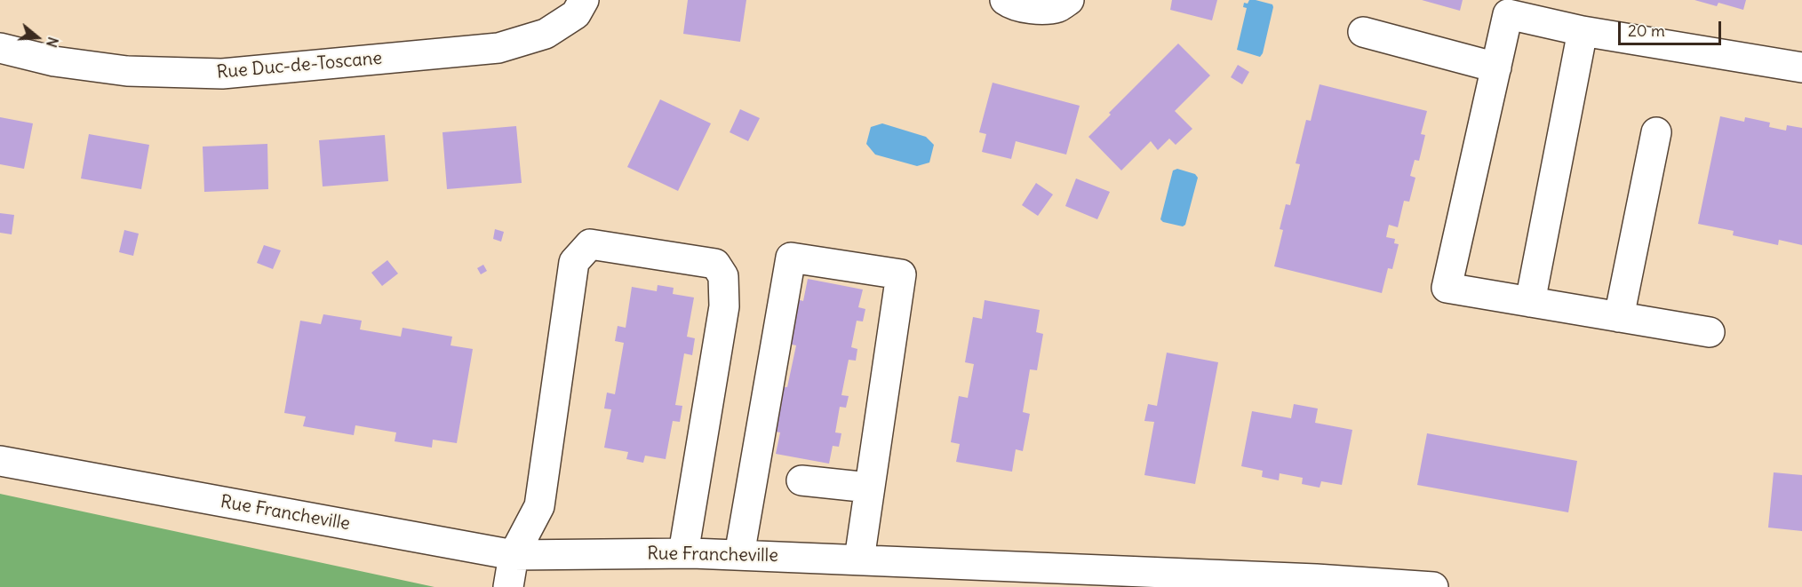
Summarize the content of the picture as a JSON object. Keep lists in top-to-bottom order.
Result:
{
  "streets": {
    "street": ["Rue Duc-de-Toscane", "Rue Francheville"]
  },
  "scale_bar": "20 m",
  "north": "right"
}
